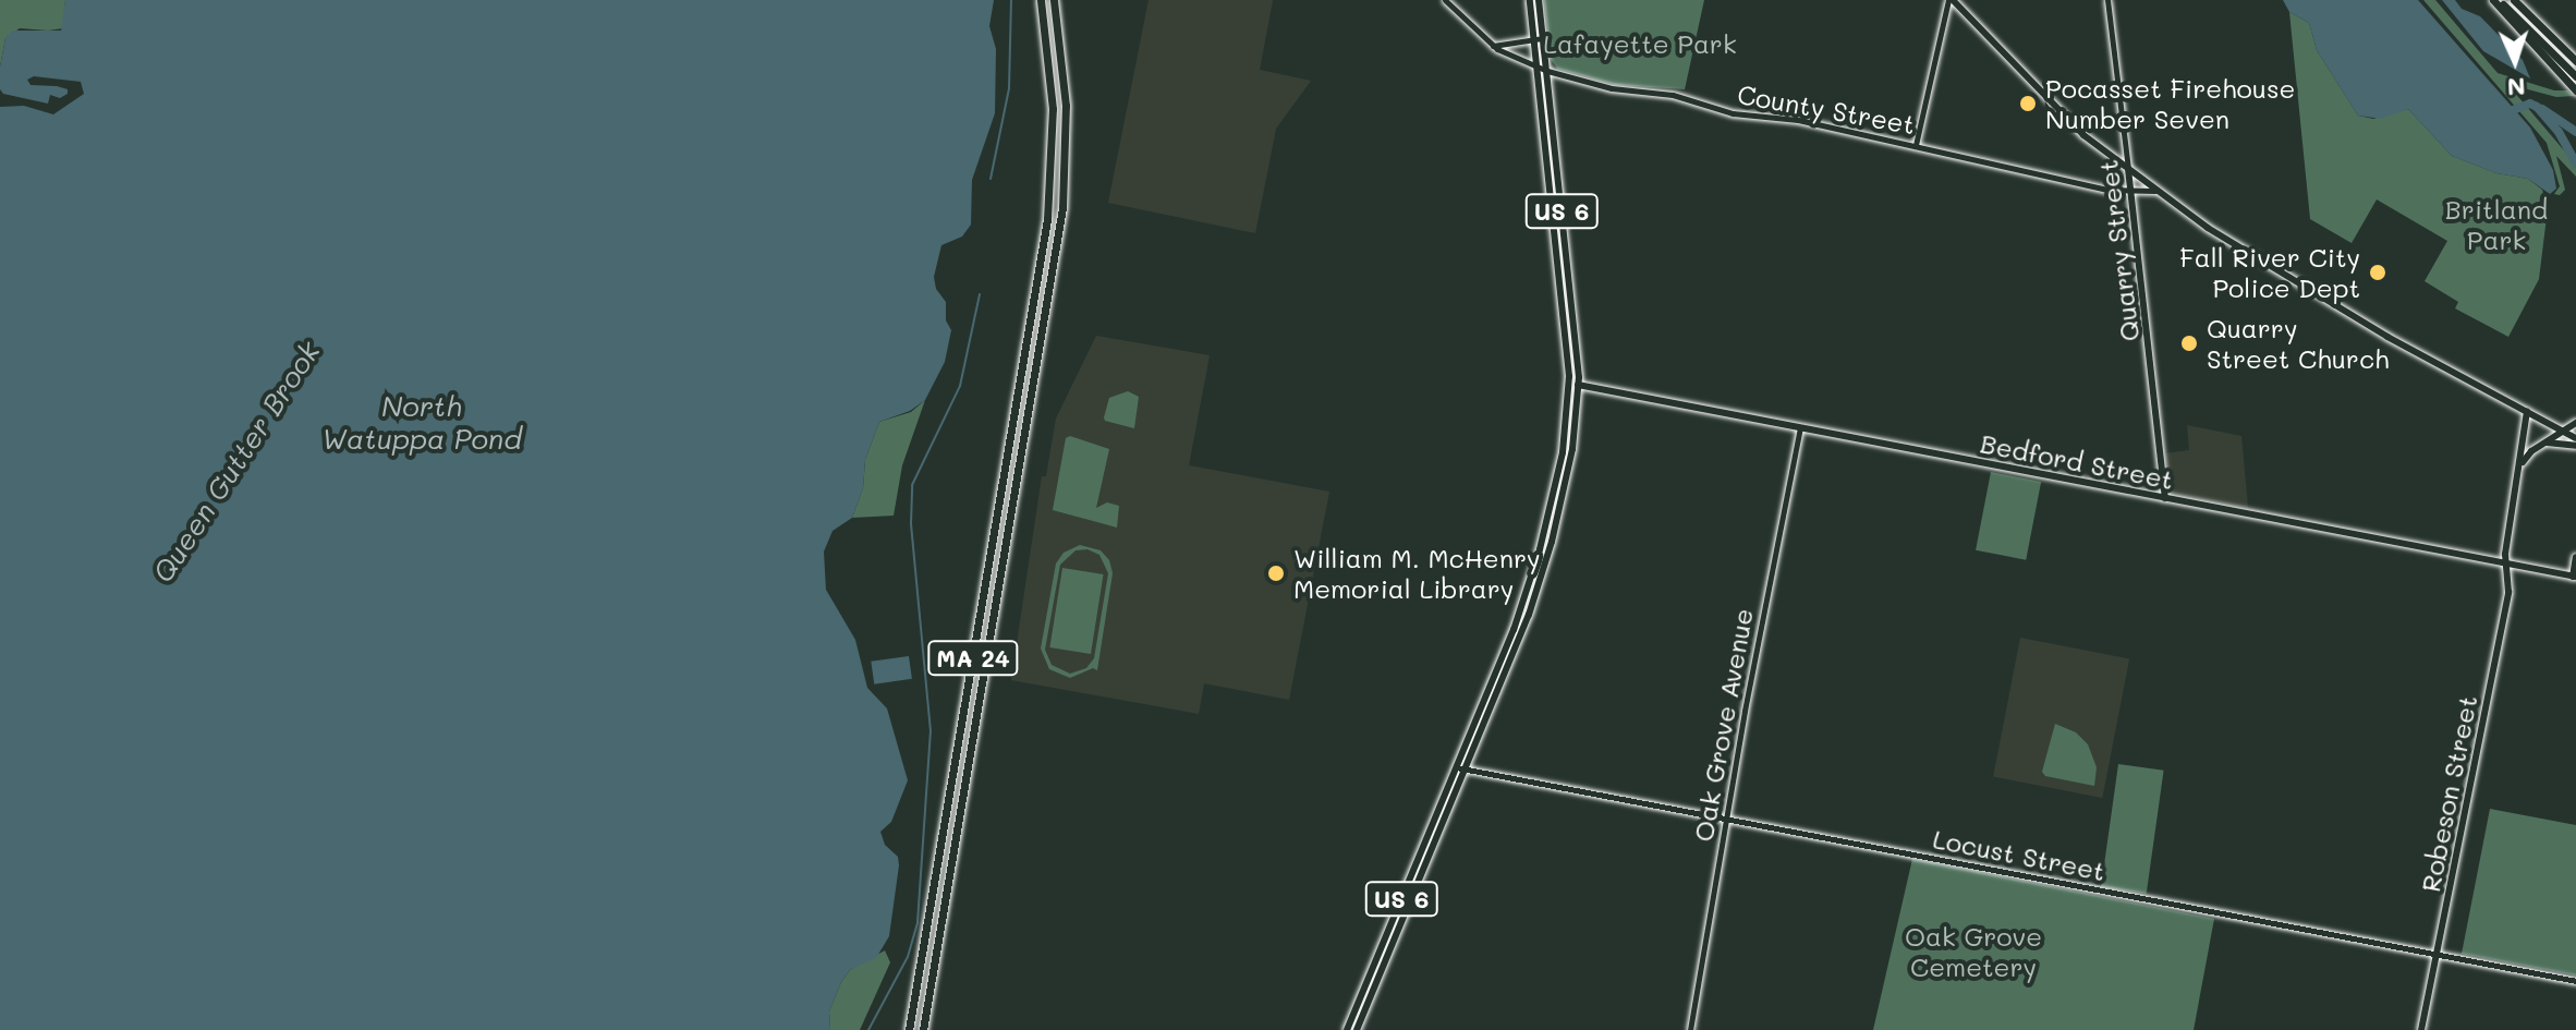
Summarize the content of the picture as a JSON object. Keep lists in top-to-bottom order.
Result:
{
  "streets": {
    "highway": ["MA 24"],
    "main road": [
      "US 6",
      "Quarry Street",
      "Bedford Street",
      "Robeson Street"
    ],
    "street": ["County Street", "Oak Grove Avenue", "Locust Street"]
  },
  "crossings": [
    ["County Street", "US 6"],
    ["County Street", "Quarry Street"],
    ["US 6", "Bedford Street"],
    ["US 6", "Locust Street"],
    ["Quarry Street", "Bedford Street"],
    ["Bedford Street", "Oak Grove Avenue"],
    ["Bedford Street", "Robeson Street"],
    ["Oak Grove Avenue", "Locust Street"],
    ["Robeson Street", "Locust Street"]
  ],
  "water": ["North Watuppa Pond", "Queen Gutter Brook"],
  "parks": ["Lafayette Park", "Britland Park", "Oak Grove Cemetery"],
  "places": [
    "Pocasset Firehouse Number Seven",
    "Fall River City Police Dept",
    "Quarry Street Church",
    "William M. McHenry Memorial Library"
  ],
  "north": "bottom"
}
